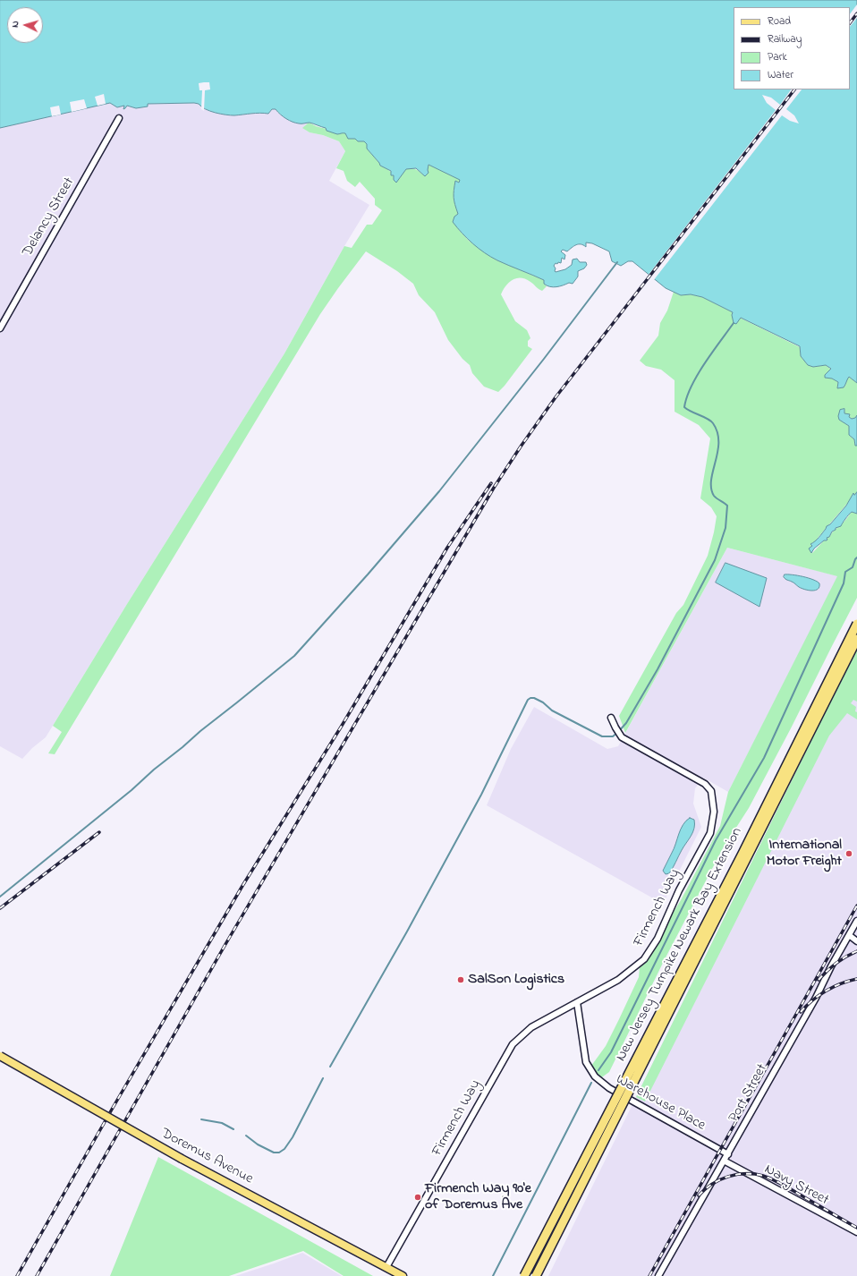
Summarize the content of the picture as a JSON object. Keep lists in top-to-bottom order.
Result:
{
  "streets": {
    "highway": ["New Jersey Turnpike Newark Bay Extension"],
    "main road": ["Doremus Avenue"],
    "street": [
      "Delancy Street",
      "Firmench Way",
      "Port Street",
      "Warehouse Place",
      "Navy Street"
    ]
  },
  "crossings": [
    ["Firmench Way", "Warehouse Place"],
    ["Firmench Way", "Doremus Avenue"],
    ["Port Street", "Warehouse Place"],
    ["Port Street", "Navy Street"]
  ],
  "places": ["International Motor Freight", "SalSon Logistics", "Firmench Way 90'e of Doremus Ave"],
  "legend": [
    "Road",
    "Railway",
    "Park",
    "Water"
  ],
  "north": "left"
}
